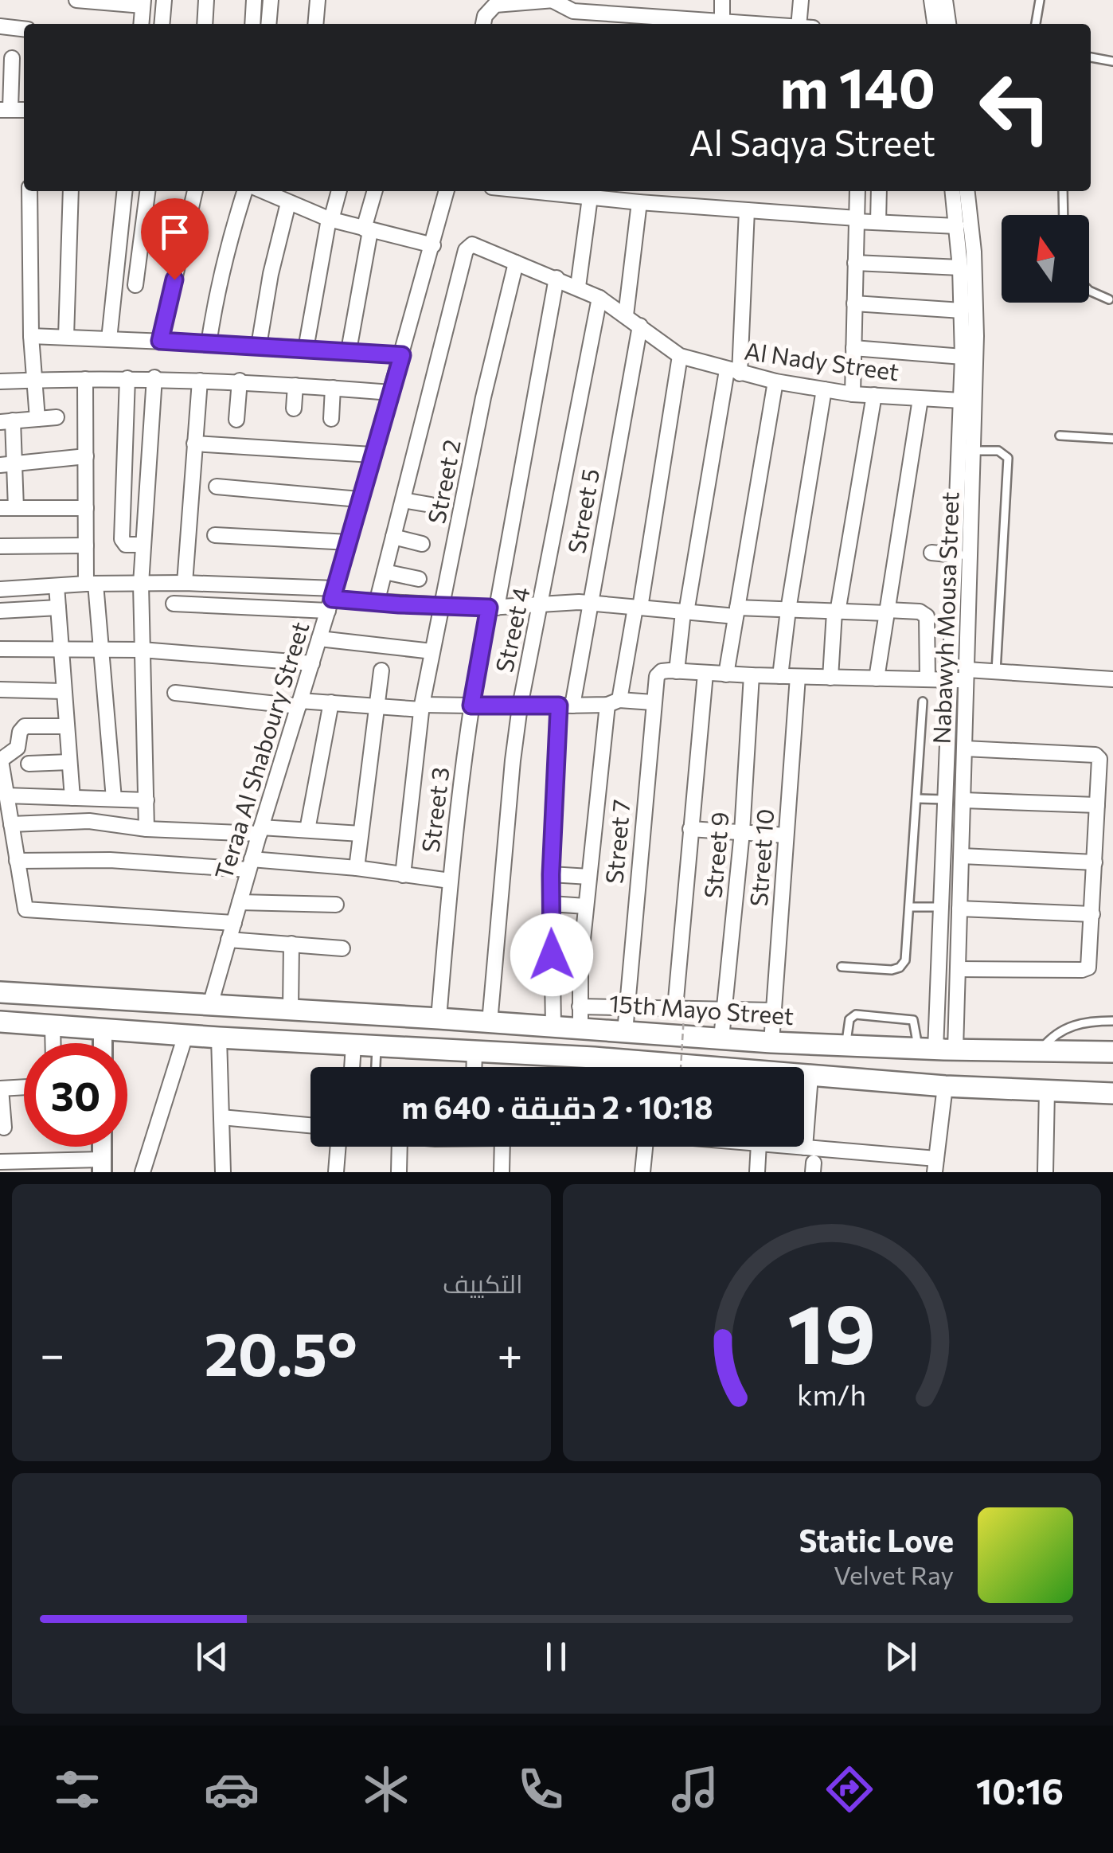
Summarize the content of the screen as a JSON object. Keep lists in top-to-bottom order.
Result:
{
  "streets": {
    "main road": ["15th Mayo Street"],
    "street": [
      "Al Nady Street",
      "Street 2",
      "Street 5",
      "Nabawyh Mousa Street",
      "Street 4",
      "Teraa Al Shaboury Street",
      "Street 3",
      "Street 7",
      "Street 9",
      "Street 10"
    ]
  },
  "crossings": [
    ["Al Nady Street", "Street 2"],
    ["Al Nady Street", "Street 5"],
    ["Al Nady Street", "Nabawyh Mousa Street"],
    ["Al Nady Street", "Street 4"],
    ["Al Nady Street", "Street 3"],
    ["Street 5", "15th Mayo Street"],
    ["Nabawyh Mousa Street", "15th Mayo Street"],
    ["Street 4", "15th Mayo Street"],
    ["Teraa Al Shaboury Street", "15th Mayo Street"],
    ["Street 3", "15th Mayo Street"],
    ["Street 7", "15th Mayo Street"],
    ["Street 9", "15th Mayo Street"],
    ["Street 10", "15th Mayo Street"]
  ],
  "north": "top",
  "page": {
    "turn": ["140 m", "Al Saqya Street"],
    "limit": "30",
    "trip": "10:18 · 2 دقيقة · 640 m",
    "tile": "التكييف",
    "heat": ["−", "20.5°", "+"],
    "song": ["Static Love", "Velvet Ray"],
    "tabs": "10:16",
    "gauge": ["19", "km/h"]
  }
}
